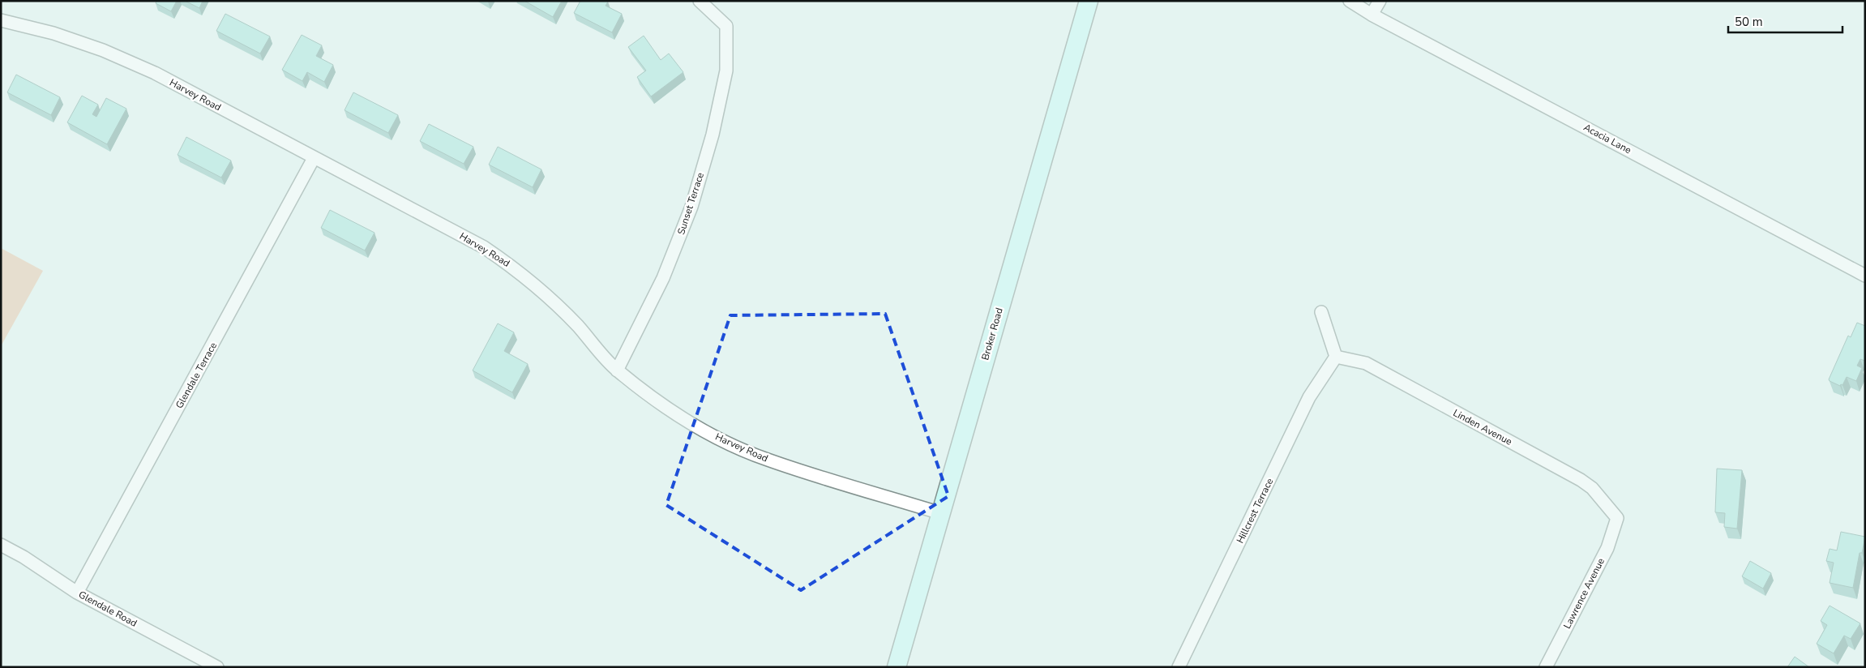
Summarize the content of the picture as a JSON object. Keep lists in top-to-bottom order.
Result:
{
  "streets": {
    "street": [
      "Harvey Road",
      "Acacia Lane",
      "Sunset Terrace",
      "Broker Road",
      "Glendale Terrace",
      "Linden Avenue",
      "Hillcrest Terrace",
      "Lawrence Avenue",
      "Glendale Road"
    ]
  },
  "crossings": [
    ["Harvey Road", "Sunset Terrace"],
    ["Harvey Road", "Broker Road"],
    ["Harvey Road", "Glendale Terrace"],
    ["Glendale Terrace", "Glendale Road"],
    ["Linden Avenue", "Hillcrest Terrace"],
    ["Linden Avenue", "Lawrence Avenue"]
  ],
  "scale_bar": "50 m"
}
